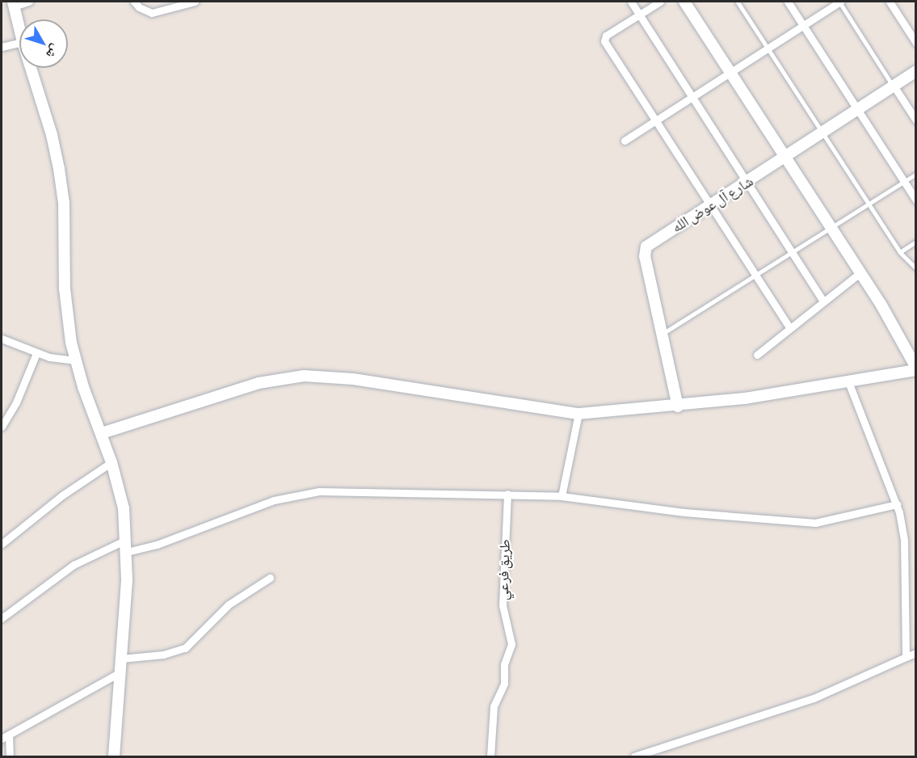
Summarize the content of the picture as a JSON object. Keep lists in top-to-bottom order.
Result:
{
  "streets": {
    "street": ["شارع آل عوض الله", "طريق فرعي"]
  },
  "north": "bottom right"
}
